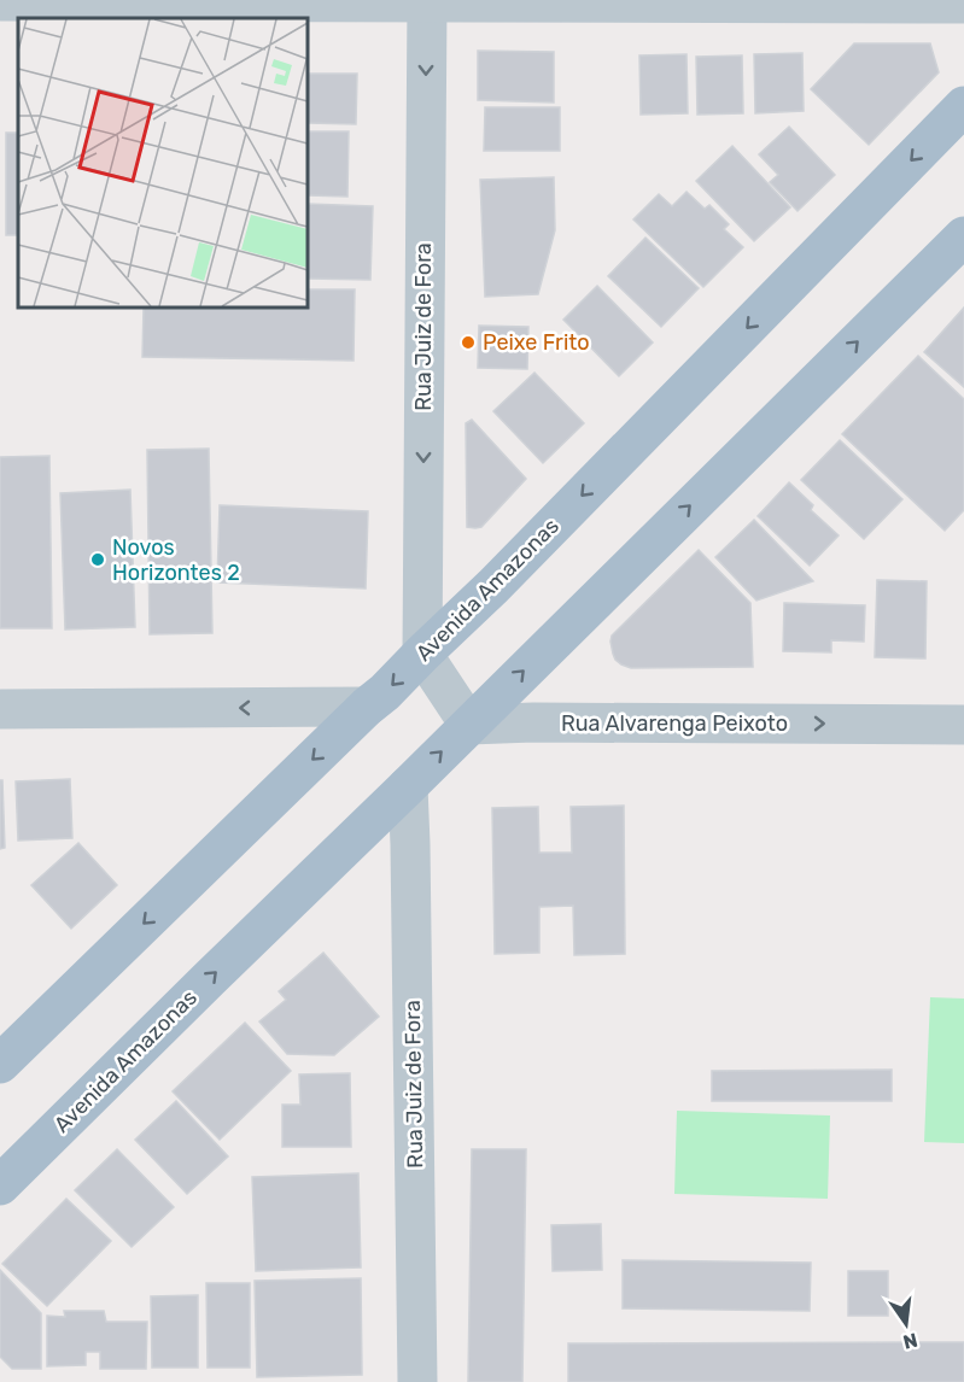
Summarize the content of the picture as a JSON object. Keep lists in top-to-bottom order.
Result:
{
  "streets": {
    "main road": ["Avenida Amazonas"],
    "street": ["Rua Juiz de Fora", "Rua Alvarenga Peixoto"]
  },
  "crossings": [
    ["Rua Juiz de Fora", "Avenida Amazonas"],
    ["Avenida Amazonas", "Rua Alvarenga Peixoto"]
  ],
  "one_way": ["Rua Juiz de Fora", "Rua Alvarenga Peixoto"],
  "places": ["Peixe Frito", "Novos Horizontes 2"],
  "north": "bottom"
}
